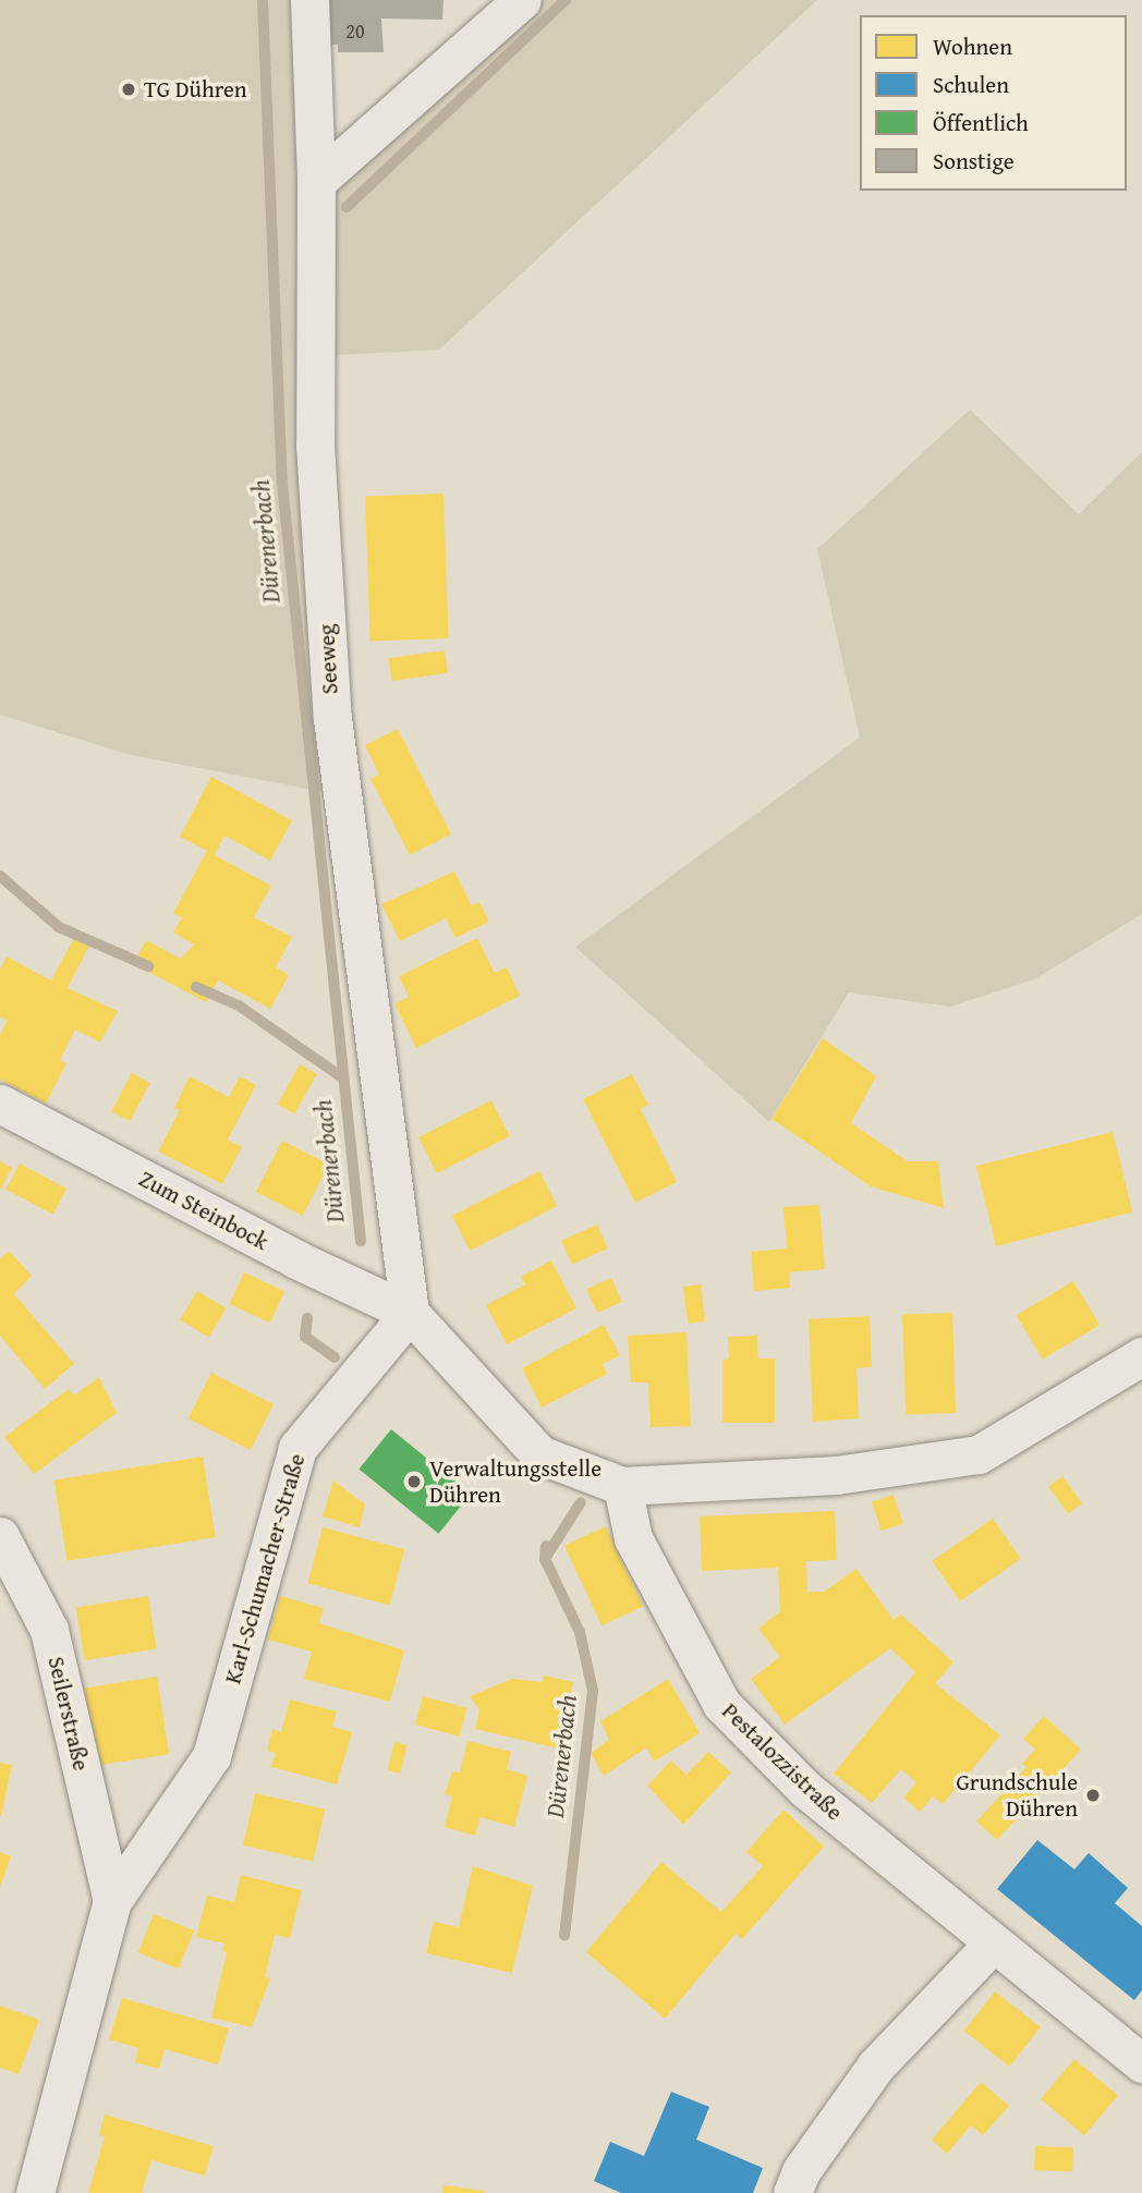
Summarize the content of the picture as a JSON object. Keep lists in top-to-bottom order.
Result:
{
  "streets": {
    "street": [
      "Seeweg",
      "Zum Steinbock",
      "Karl-Schumacher-Straße",
      "Seilerstraße",
      "Pestalozzistraße"
    ]
  },
  "crossings": [
    ["Seeweg", "Zum Steinbock"],
    ["Seeweg", "Karl-Schumacher-Straße"],
    ["Zum Steinbock", "Karl-Schumacher-Straße"],
    ["Karl-Schumacher-Straße", "Seilerstraße"]
  ],
  "water": ["Dürenerbach"],
  "places": ["TG Dühren", "Verwaltungsstelle Dühren", "Grundschule Dühren"],
  "house_numbers": ["20"],
  "legend": [
    "Wohnen",
    "Schulen",
    "Öffentlich",
    "Sonstige"
  ]
}
